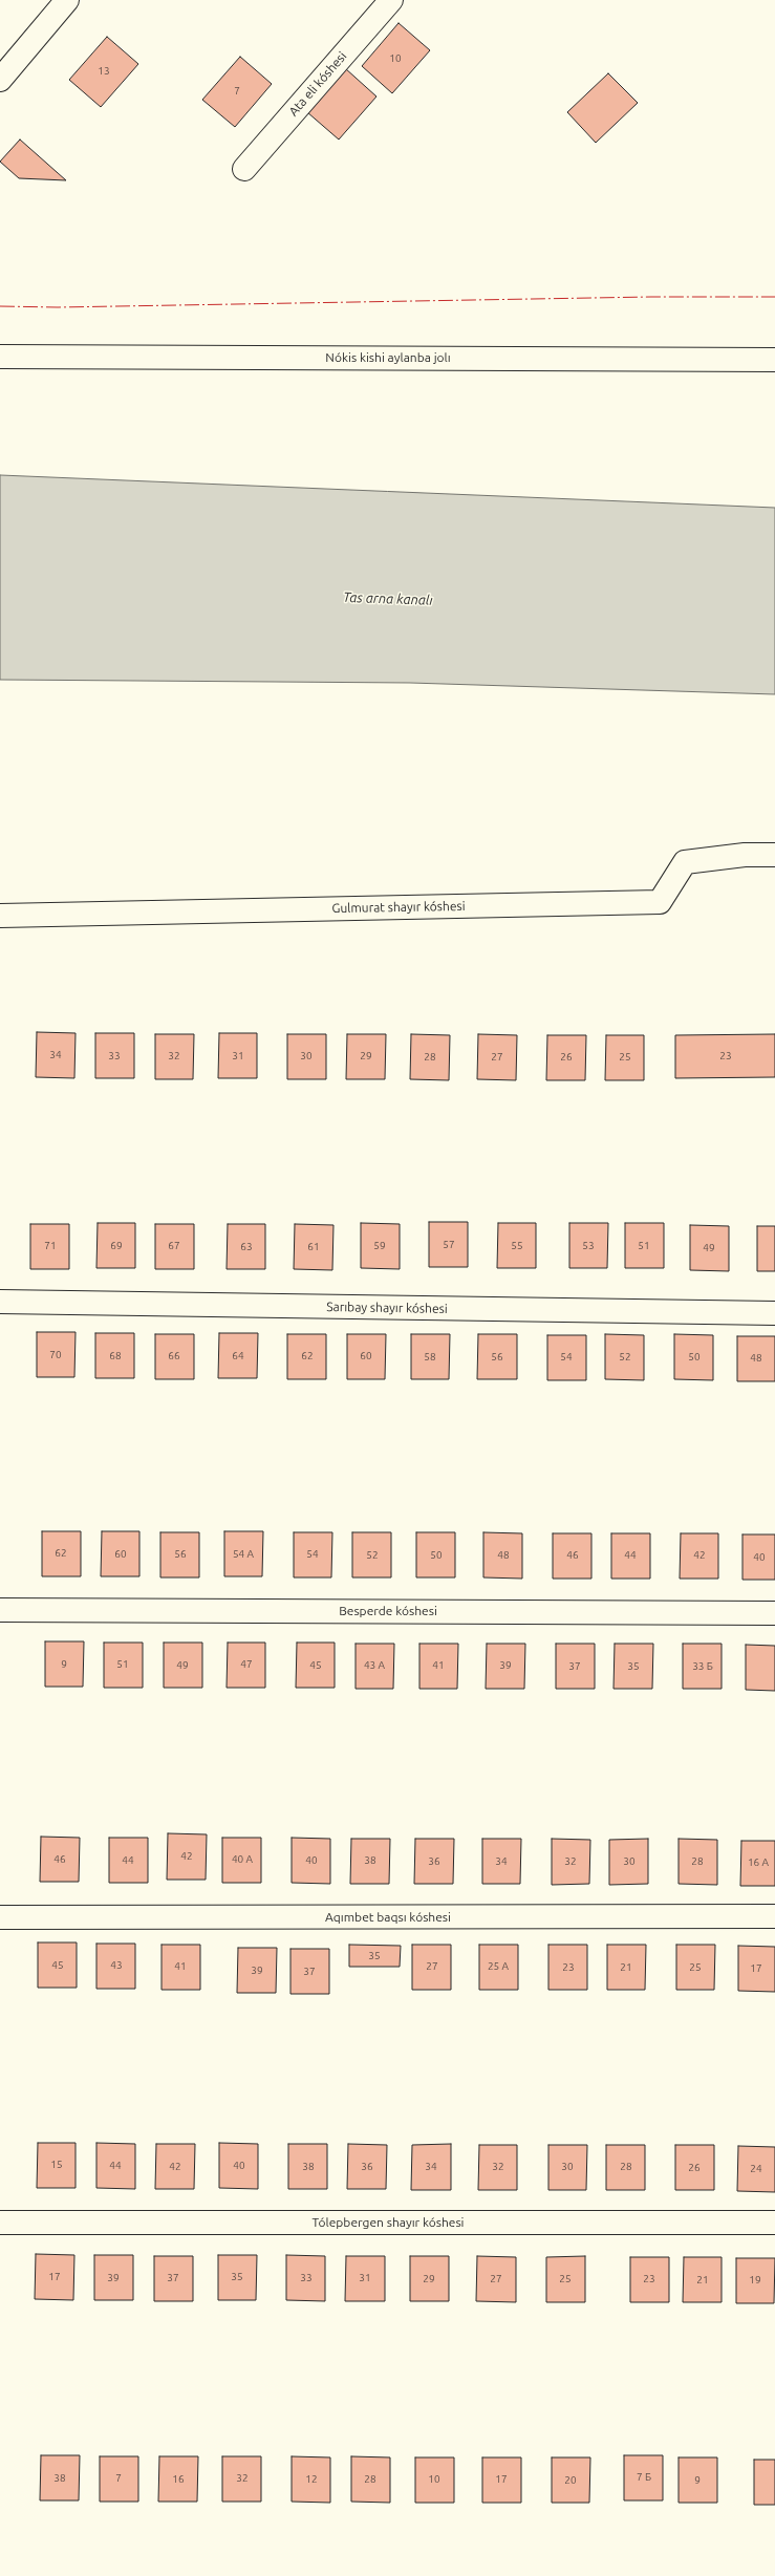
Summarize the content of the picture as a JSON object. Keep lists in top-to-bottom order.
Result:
{
  "streets": {
    "street": [
      "Ata eli kóshesi",
      "Nókis kishi aylanba jolı",
      "Gulmurat shayır kóshesi",
      "Sarıbay shayır kóshesi",
      "Besperde kóshesi",
      "Aqımbet baqsı kóshesi",
      "Tólepbergen shayır kóshesi"
    ]
  },
  "water": ["Tas arna kanalı"],
  "house_numbers": [
    "10",
    "13",
    "7",
    "34",
    "33",
    "32",
    "31",
    "30",
    "29",
    "23",
    "28",
    "27",
    "26",
    "25",
    "57",
    "71",
    "69",
    "67",
    "59",
    "55",
    "53",
    "51",
    "63",
    "61",
    "49",
    "70",
    "68",
    "66",
    "64",
    "62",
    "60",
    "58",
    "56",
    "54",
    "52",
    "50",
    "48",
    "62",
    "60",
    "56",
    "54 А",
    "54",
    "52",
    "50",
    "48",
    "46",
    "44",
    "42",
    "40",
    "9",
    "51",
    "47",
    "49",
    "45",
    "43 А",
    "41",
    "39",
    "37",
    "35",
    "33 Б",
    "42",
    "46",
    "40 А",
    "44",
    "40",
    "38",
    "36",
    "34",
    "32",
    "30",
    "28",
    "16 А",
    "35",
    "45",
    "43",
    "41",
    "27",
    "25 А",
    "23",
    "21",
    "25",
    "17",
    "39",
    "37",
    "15",
    "44",
    "40",
    "42",
    "38",
    "36",
    "34",
    "32",
    "30",
    "28",
    "26",
    "24",
    "17",
    "35",
    "39",
    "37",
    "33",
    "31",
    "29",
    "27",
    "25",
    "23",
    "21",
    "19",
    "7 Б",
    "38",
    "7",
    "32",
    "16",
    "12",
    "28",
    "10",
    "17",
    "20",
    "9"
  ]
}
